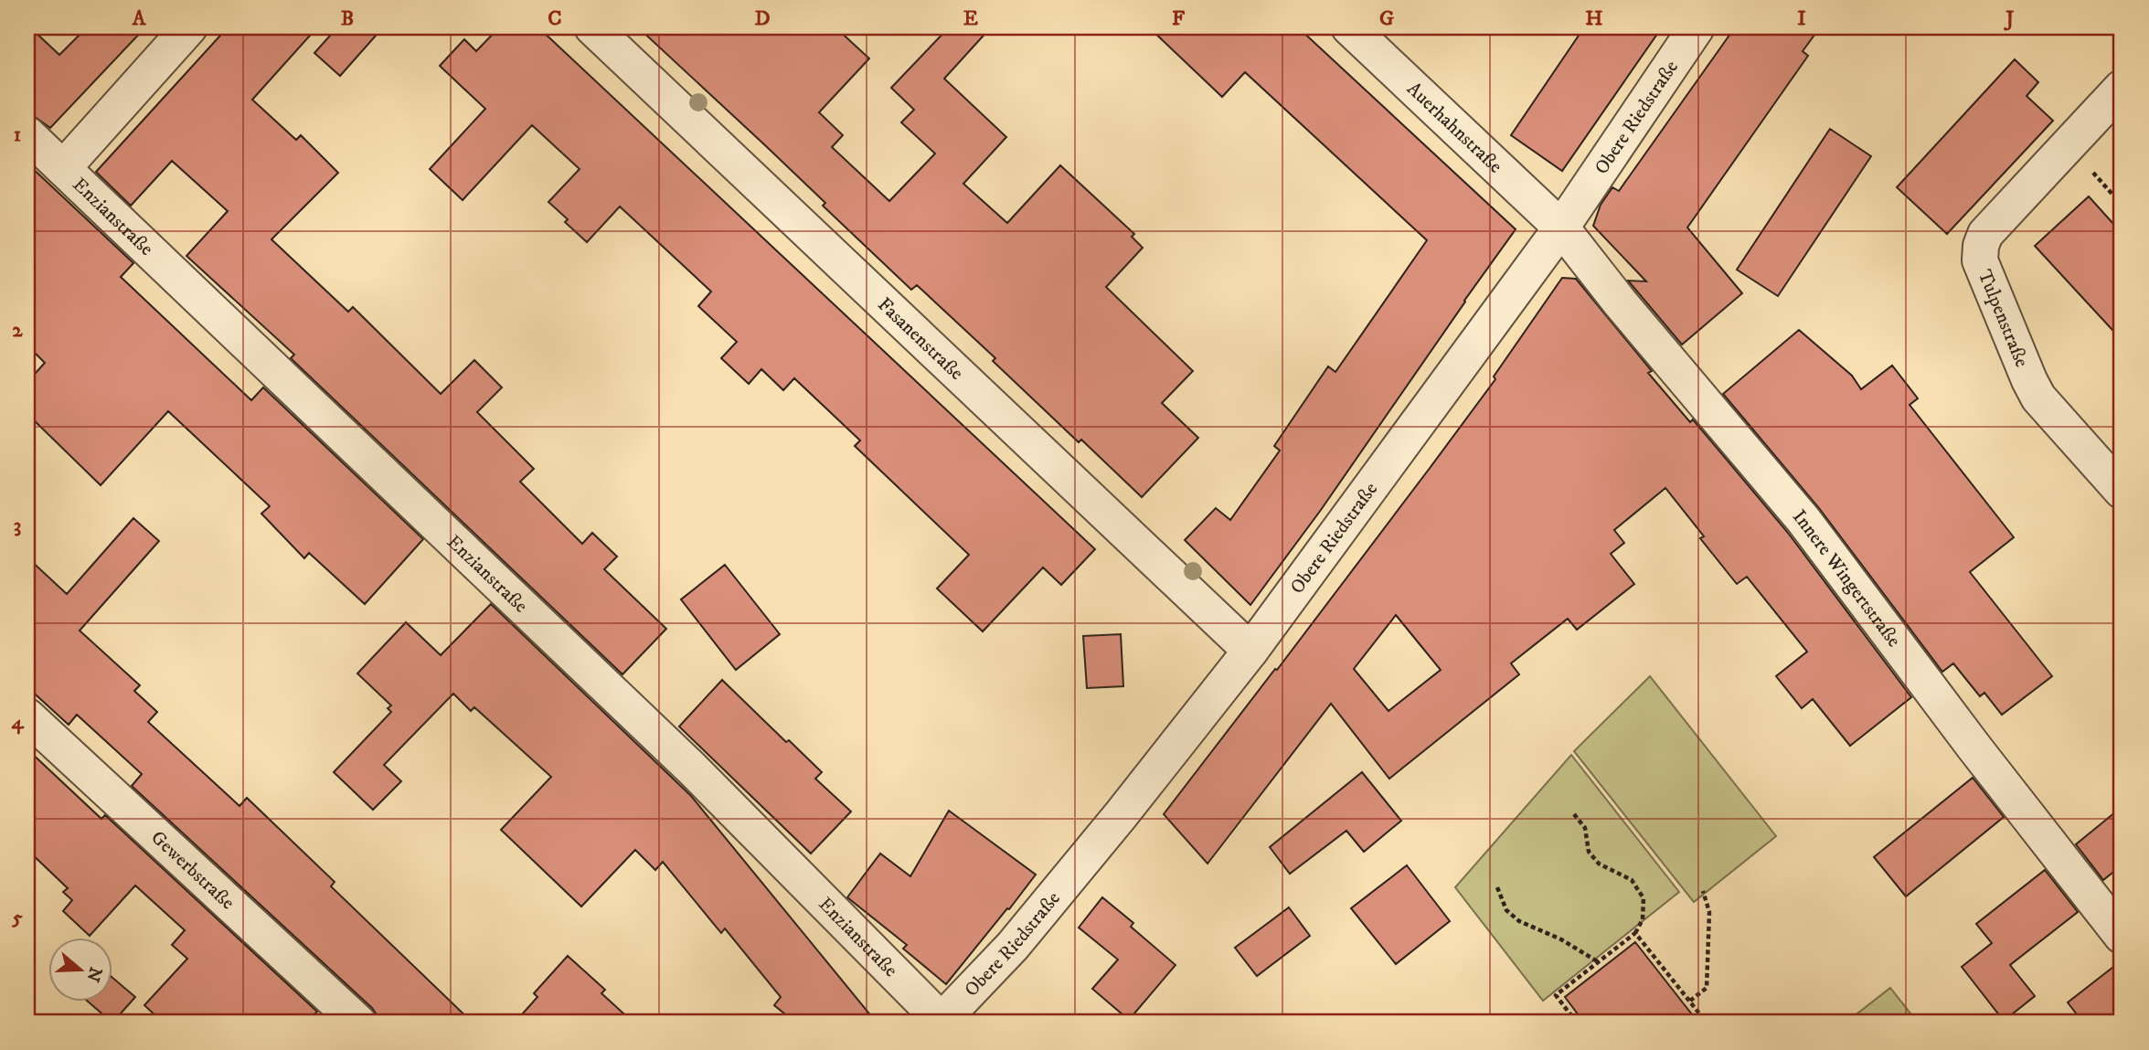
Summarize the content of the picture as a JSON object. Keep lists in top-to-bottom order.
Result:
{
  "streets": {
    "street": [
      "Obere Riedstraße",
      "Auerhahnstraße",
      "Enzianstraße",
      "Tulpenstraße",
      "Fasanenstraße",
      "Innere Wingertstraße",
      "Gewerbstraße"
    ]
  },
  "crossings": [
    ["Obere Riedstraße", "Auerhahnstraße"],
    ["Obere Riedstraße", "Enzianstraße"],
    ["Obere Riedstraße", "Fasanenstraße"],
    ["Obere Riedstraße", "Innere Wingertstraße"],
    ["Auerhahnstraße", "Innere Wingertstraße"]
  ],
  "north": "right",
  "grid": {
    "columns": [
      "A",
      "B",
      "C",
      "D",
      "E",
      "F",
      "G",
      "H",
      "I",
      "J"
    ],
    "rows": [
      "1",
      "2",
      "3",
      "4",
      "5"
    ]
  }
}
